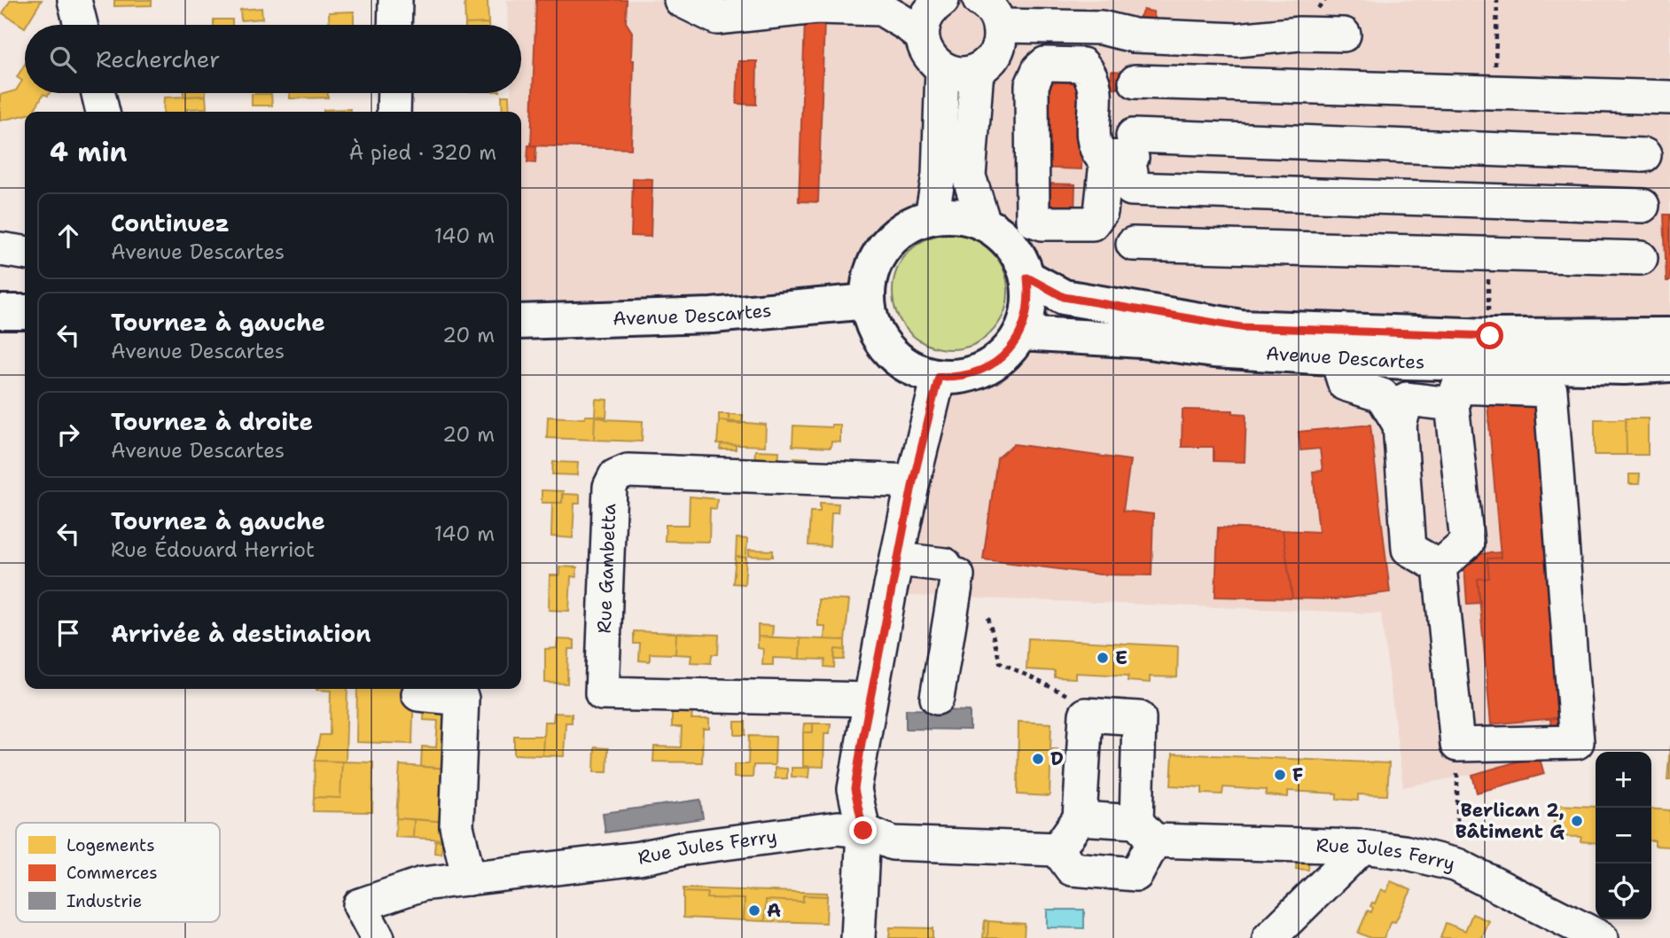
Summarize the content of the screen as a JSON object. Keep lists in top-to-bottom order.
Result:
{
  "streets": {
    "main road": ["Avenue Descartes"],
    "street": ["Rue Gambetta", "Rue Jules Ferry"]
  },
  "places": [
    "E",
    "D",
    "F",
    "Berlican 2, Bâtiment G",
    "A"
  ],
  "legend": ["Logements", "Commerces", "Industrie"],
  "page": {
    "search": "Rechercher",
    "heading": ["4 min", "À pied · 320 m"],
    "list": [
      ["Continuez", "Avenue Descartes", "140 m"],
      ["Tournez à gauche", "Avenue Descartes", "20 m"],
      ["Tournez à droite", "Avenue Descartes", "20 m"],
      ["Tournez à gauche", "Rue Édouard Herriot", "140 m"],
      "Arrivée à destination"
    ],
    "map_buttons": ["+", "−"]
  }
}
